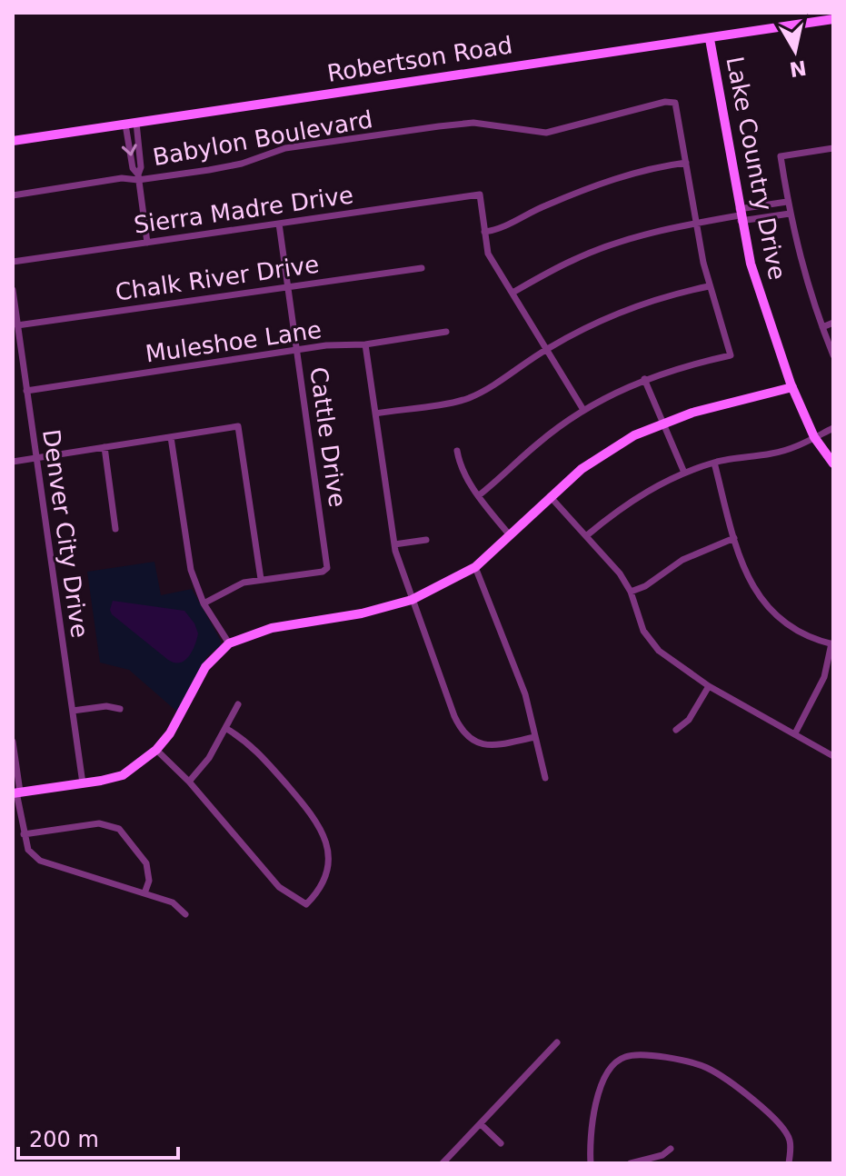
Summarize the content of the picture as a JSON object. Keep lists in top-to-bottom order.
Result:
{
  "streets": {
    "street": [
      "Robertson Road",
      "Babylon Boulevard",
      "Lake Country Drive",
      "Sierra Madre Drive",
      "Chalk River Drive",
      "Muleshoe Lane",
      "Cattle Drive",
      "Denver City Drive"
    ]
  },
  "crossings": [
    ["Robertson Road", "Lake Country Drive"],
    ["Sierra Madre Drive", "Cattle Drive"],
    ["Chalk River Drive", "Cattle Drive"],
    ["Chalk River Drive", "Denver City Drive"],
    ["Muleshoe Lane", "Cattle Drive"],
    ["Muleshoe Lane", "Denver City Drive"]
  ],
  "scale_bar": "200 m",
  "north": "bottom"
}
